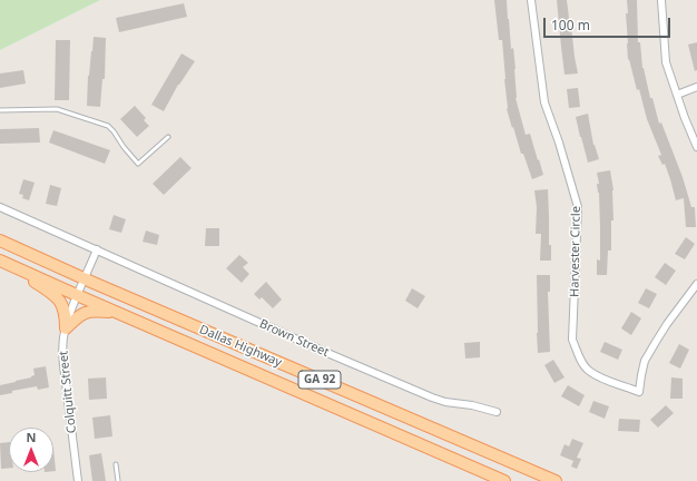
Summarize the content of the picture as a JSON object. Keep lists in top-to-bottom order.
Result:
{
  "streets": {
    "main road": ["Dallas Highway", "GA 92"],
    "street": ["Harvester Circle", "Brown Street", "Colquitt Street"]
  },
  "crossings": [
    ["Dallas Highway", "Colquitt Street"]
  ],
  "scale_bar": "100 m",
  "north": "top"
}
